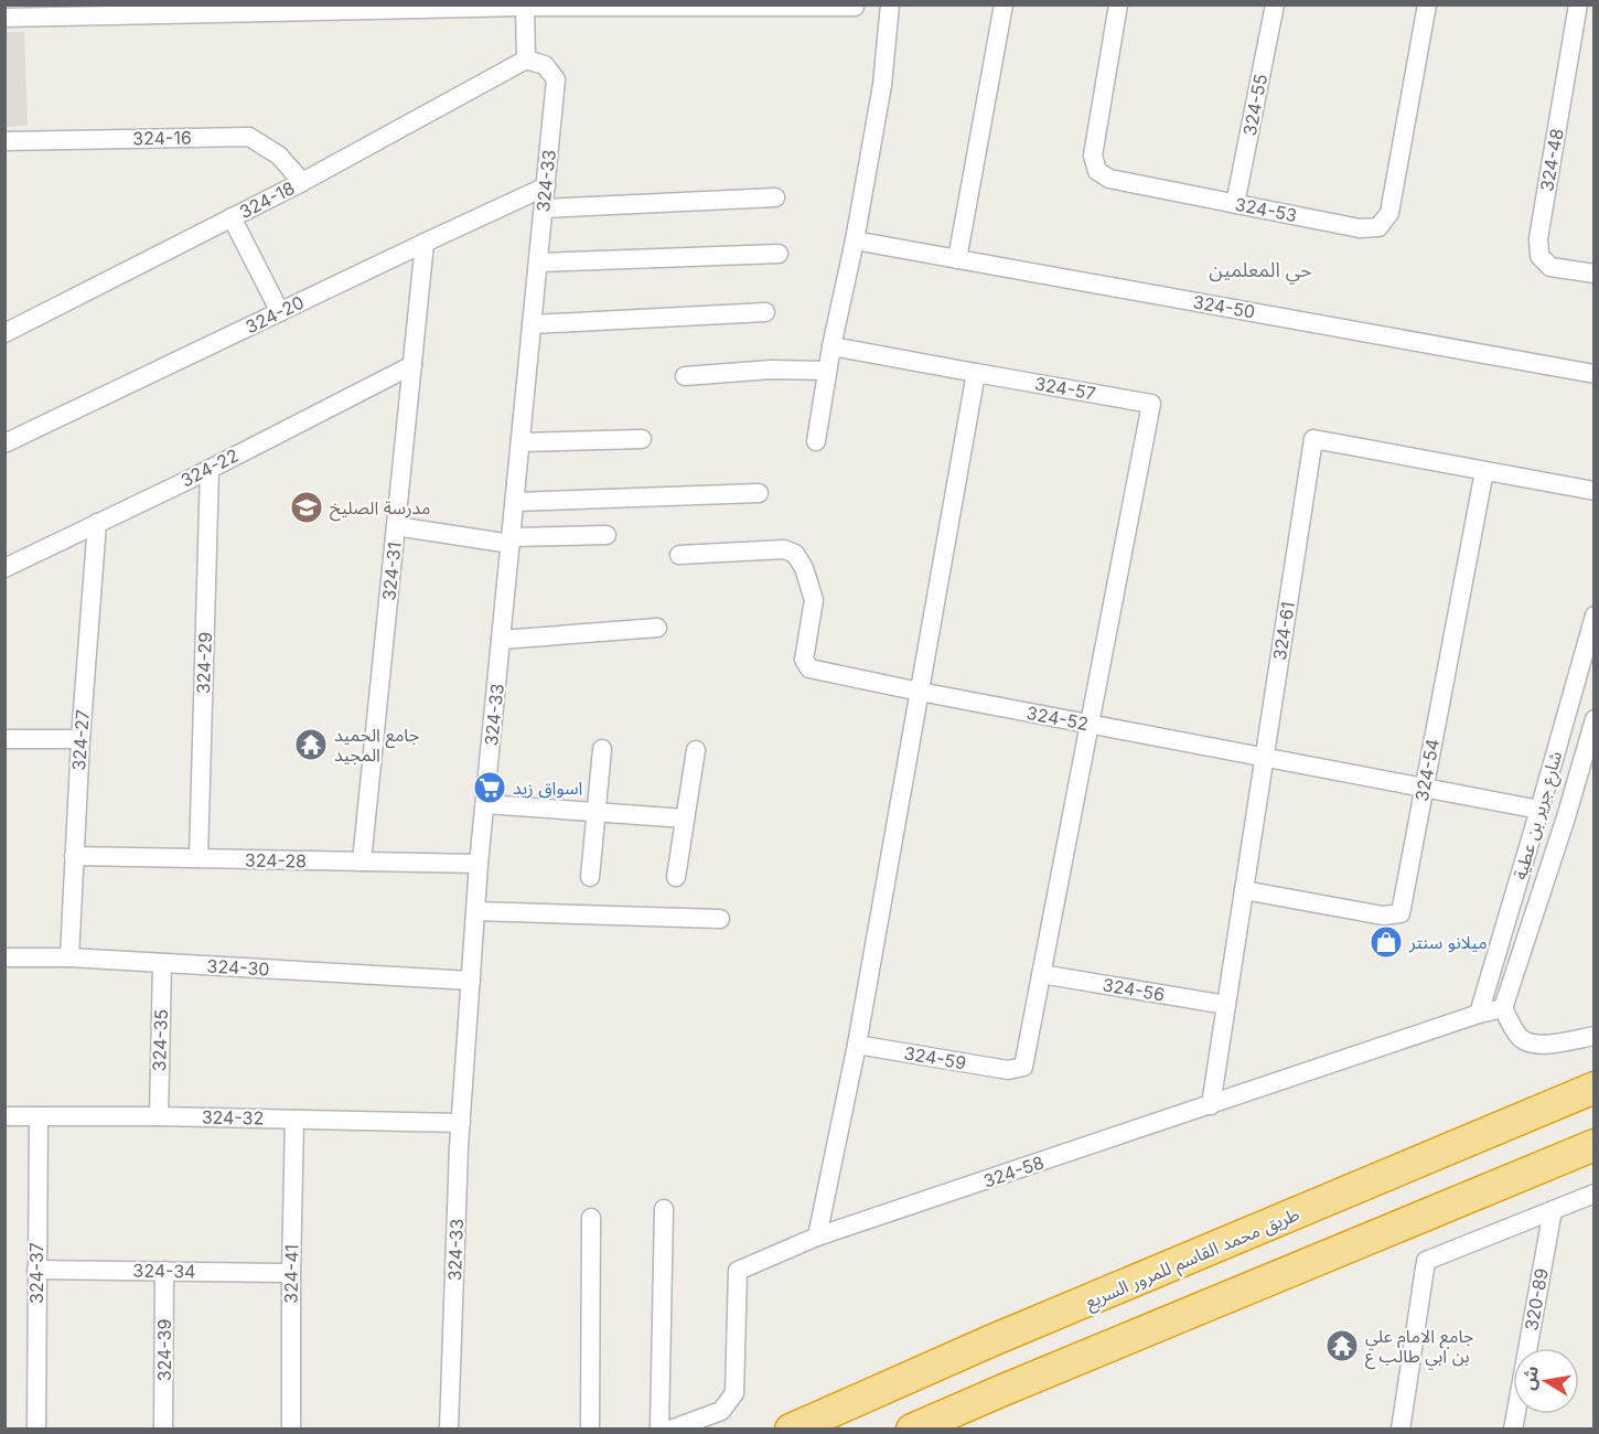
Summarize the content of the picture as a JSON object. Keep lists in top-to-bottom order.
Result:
{
  "streets": {
    "highway": ["طريق محمد القاسم للمرور السريع"],
    "street": [
      "324-55",
      "324-16",
      "324-48",
      "324-33",
      "324-18",
      "324-53",
      "324-50",
      "324-20",
      "324-57",
      "324-22",
      "324-31",
      "324-61",
      "324-29",
      "324-52",
      "324-27",
      "324-54",
      "شارع جرير بن عطية",
      "324-28",
      "324-30",
      "324-56",
      "324-35",
      "324-59",
      "324-32",
      "324-58",
      "324-34",
      "324-37",
      "324-41",
      "320-89",
      "324-39"
    ]
  },
  "crossings": [
    ["324-55", "324-53"],
    ["324-16", "324-18"],
    ["324-33", "324-18"],
    ["324-33", "324-20"],
    ["324-33", "324-28"],
    ["324-33", "324-30"],
    ["324-33", "324-32"],
    ["324-20", "324-31"],
    ["324-57", "324-52"],
    ["324-57", "324-59"],
    ["324-22", "324-31"],
    ["324-22", "324-29"],
    ["324-22", "324-27"],
    ["324-31", "324-28"],
    ["324-61", "324-52"],
    ["324-61", "324-54"],
    ["324-61", "324-56"],
    ["324-61", "324-58"],
    ["324-29", "324-28"],
    ["324-52", "324-54"],
    ["324-52", "شارع جرير بن عطية"],
    ["324-52", "324-59"],
    ["324-27", "324-28"],
    ["324-27", "324-30"],
    ["شارع جرير بن عطية", "324-58"],
    ["324-30", "324-35"],
    ["324-56", "324-59"],
    ["324-35", "324-32"],
    ["324-32", "324-37"],
    ["324-32", "324-41"],
    ["324-34", "324-37"],
    ["324-34", "324-41"],
    ["324-34", "324-39"]
  ],
  "districts": ["حي المعلمين"],
  "places": {
    "school or university": ["مدرسة الصليخ"],
    "temple": ["جامع الحميد المجيد", "جامع الامام علي بن ابي طالب ع"],
    "supermarket": ["اسواق زيد"],
    "shop": ["ميلانو سنتر"]
  },
  "north": "left"
}
